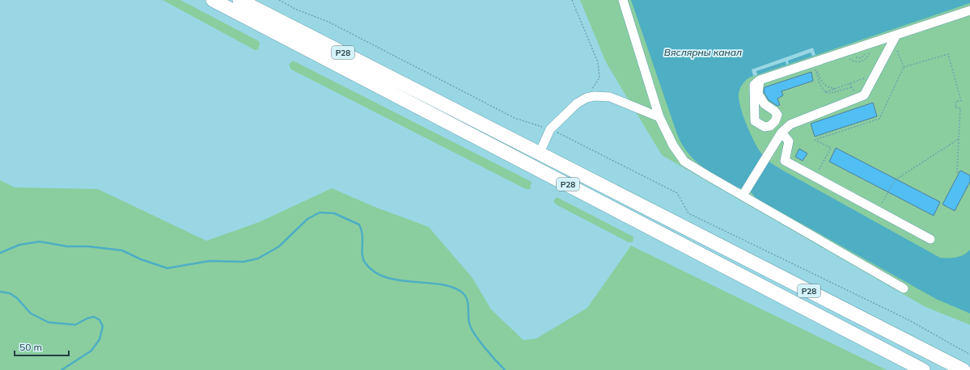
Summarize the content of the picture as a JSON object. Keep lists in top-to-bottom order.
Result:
{
  "streets": {
    "highway": ["Р28"]
  },
  "water": ["Вяслярны канал"],
  "scale_bar": "50 m"
}
